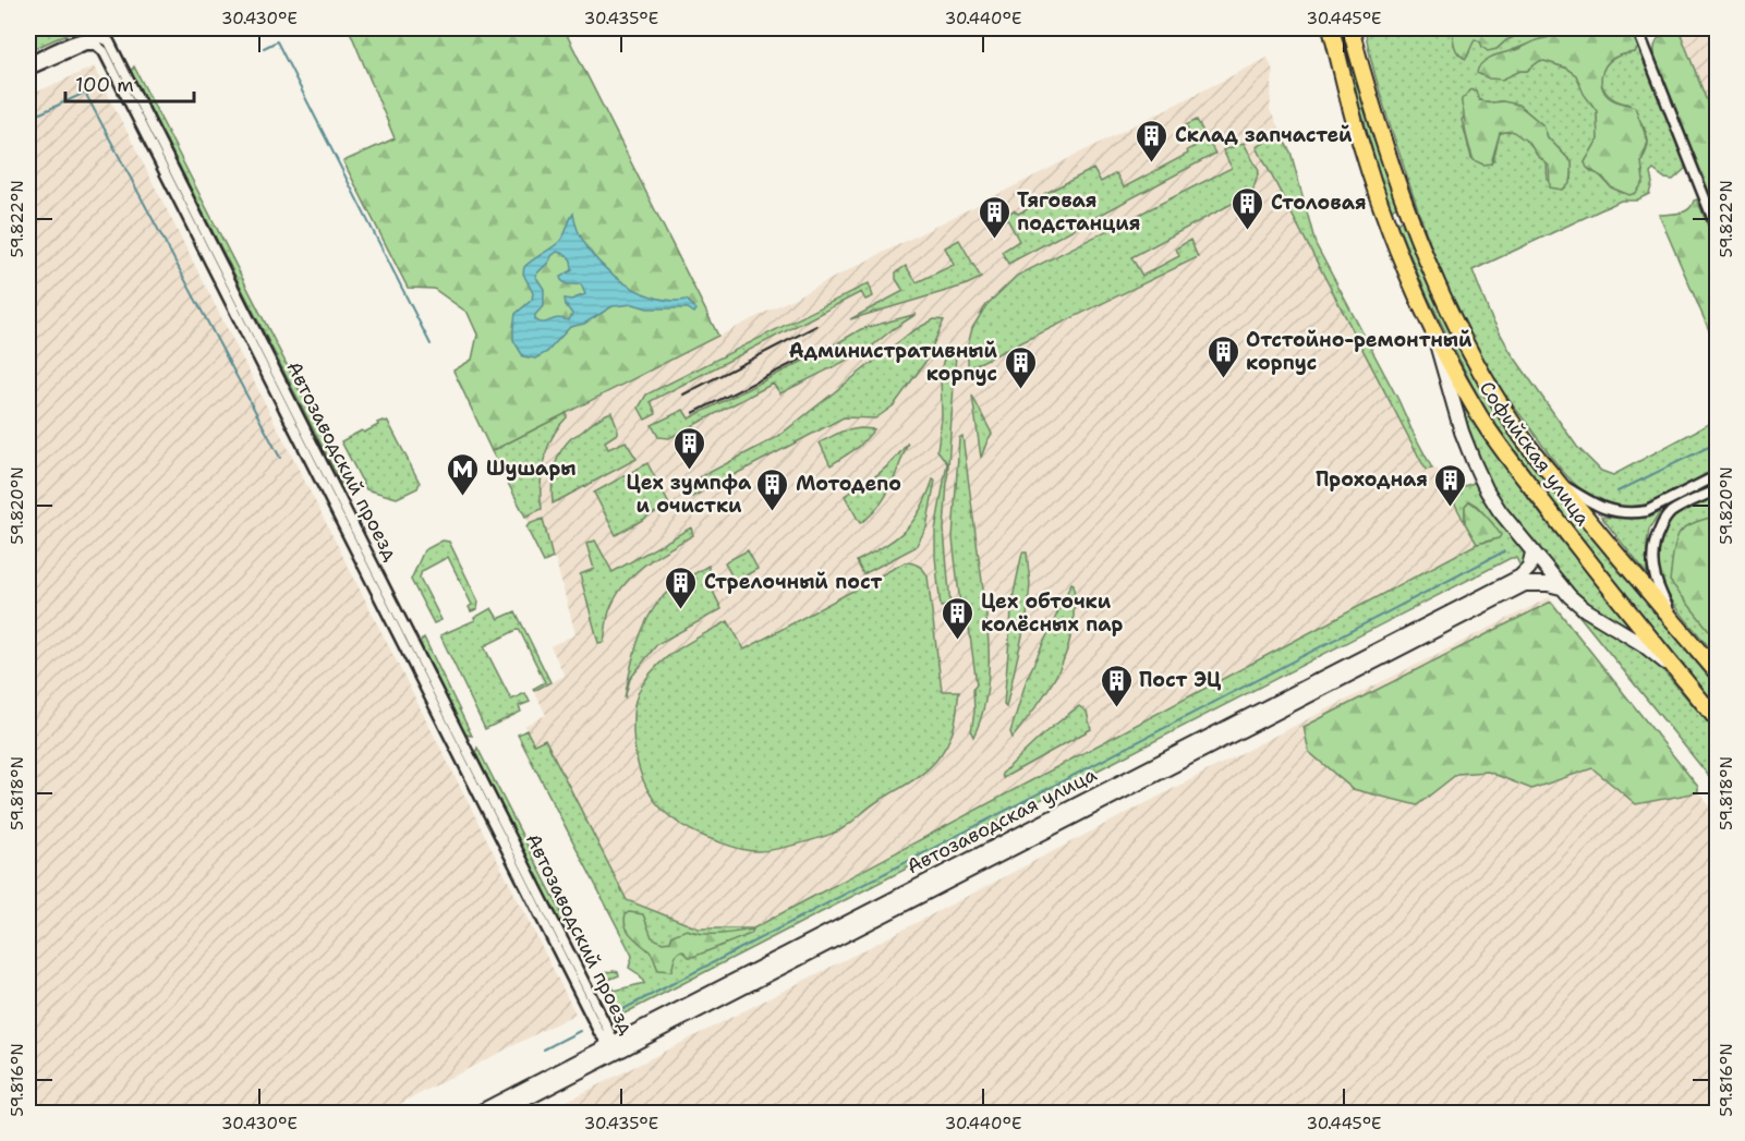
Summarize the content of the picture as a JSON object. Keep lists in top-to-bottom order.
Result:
{
  "streets": {
    "main road": ["Софийская улица"],
    "street": ["Автозаводский проезд", "Автозаводская улица"]
  },
  "crossings": [
    ["Автозаводский проезд", "Автозаводская улица"]
  ],
  "places": {
    "building": [
      "Склад запчастей",
      "Столовая",
      "Тяговая подстанция",
      "Отстойно-ремонтный корпус",
      "Административный корпус",
      "Цех зумпфа и очистки",
      "Проходная",
      "Мотодепо",
      "Стрелочный пост",
      "Цех обточки колёсных пар",
      "Пост ЭЦ"
    ],
    "metro station": ["Шушары"]
  },
  "scale_bar": "100 m",
  "coordinates": [
    "30.430°E",
    "30.435°E",
    "30.440°E",
    "30.445°E",
    "59.822°N",
    "59.820°N",
    "59.818°N",
    "59.816°N"
  ]
}
